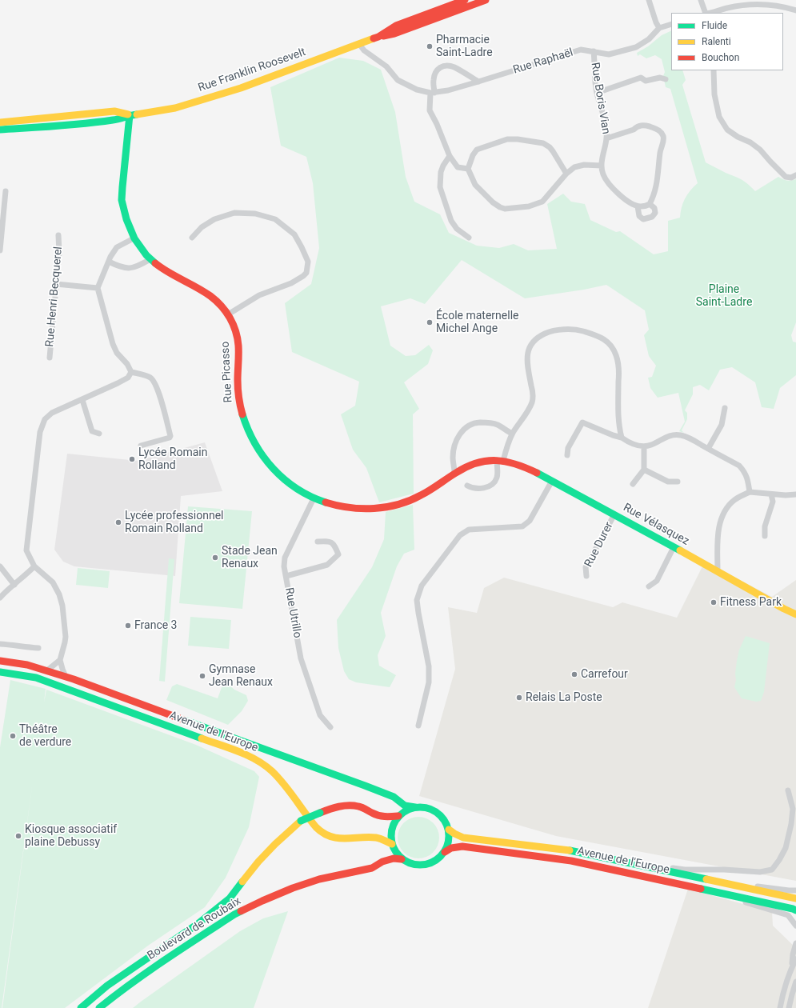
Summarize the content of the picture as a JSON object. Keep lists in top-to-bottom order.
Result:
{
  "streets": {
    "main road": [
      "Rue Franklin Roosevelt",
      "Rue Picasso",
      "Rue Vélasquez",
      "Avenue de l'Europe",
      "Boulevard de Roubaix"
    ],
    "street": [
      "Rue Raphaël",
      "Rue Boris Vian",
      "Rue Henri Becquerel",
      "Rue Durer",
      "Rue Utrillo"
    ]
  },
  "crossings": [
    ["Rue Raphaël", "Rue Franklin Roosevelt"],
    ["Rue Raphaël", "Rue Boris Vian"],
    ["Rue Franklin Roosevelt", "Rue Picasso"],
    ["Rue Picasso", "Rue Vélasquez"],
    ["Rue Picasso", "Rue Utrillo"],
    ["Rue Vélasquez", "Rue Durer"],
    ["Avenue de l'Europe", "Boulevard de Roubaix"]
  ],
  "parks": ["Plaine Saint-Ladre"],
  "places": [
    "Pharmacie Saint-Ladre",
    "École maternelle Michel Ange",
    "Lycée Romain Rolland",
    "Lycée professionnel Romain Rolland",
    "Stade Jean Renaux",
    "Fitness Park",
    "France 3",
    "Carrefour",
    "Gymnase Jean Renaux",
    "Relais La Poste",
    "Théâtre de verdure",
    "Kiosque associatif plaine Debussy"
  ],
  "legend": ["Fluide", "Ralenti", "Bouchon"]
}
